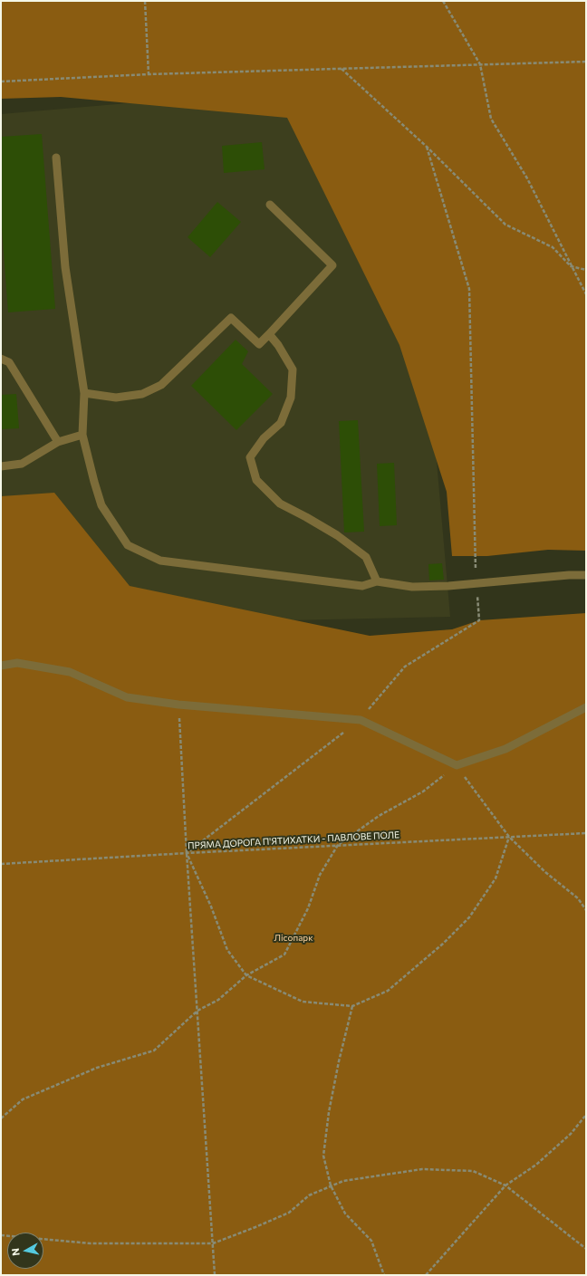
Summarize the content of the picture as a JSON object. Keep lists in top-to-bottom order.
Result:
{
  "streets": {
    "path": ["ПРЯМА ДОРОГА П'ЯТИХАТКИ - ПАВЛОВЕ ПОЛЕ"]
  },
  "parks": ["Лісопарк"],
  "north": "left"
}
